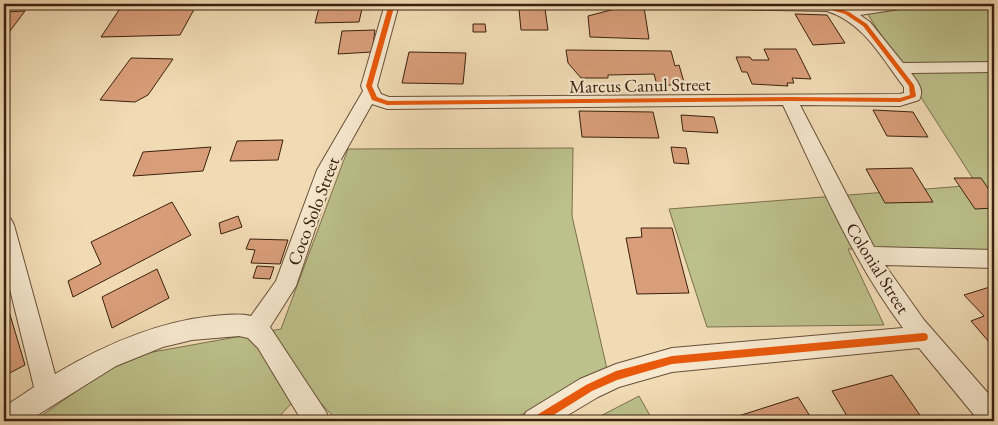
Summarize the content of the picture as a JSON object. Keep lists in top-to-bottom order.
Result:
{
  "streets": {
    "street": ["Marcus Canul Street", "Coco Solo Street", "Colonial Street"]
  },
  "crossings": [
    ["Marcus Canul Street", "Coco Solo Street"],
    ["Marcus Canul Street", "Colonial Street"]
  ]
}
